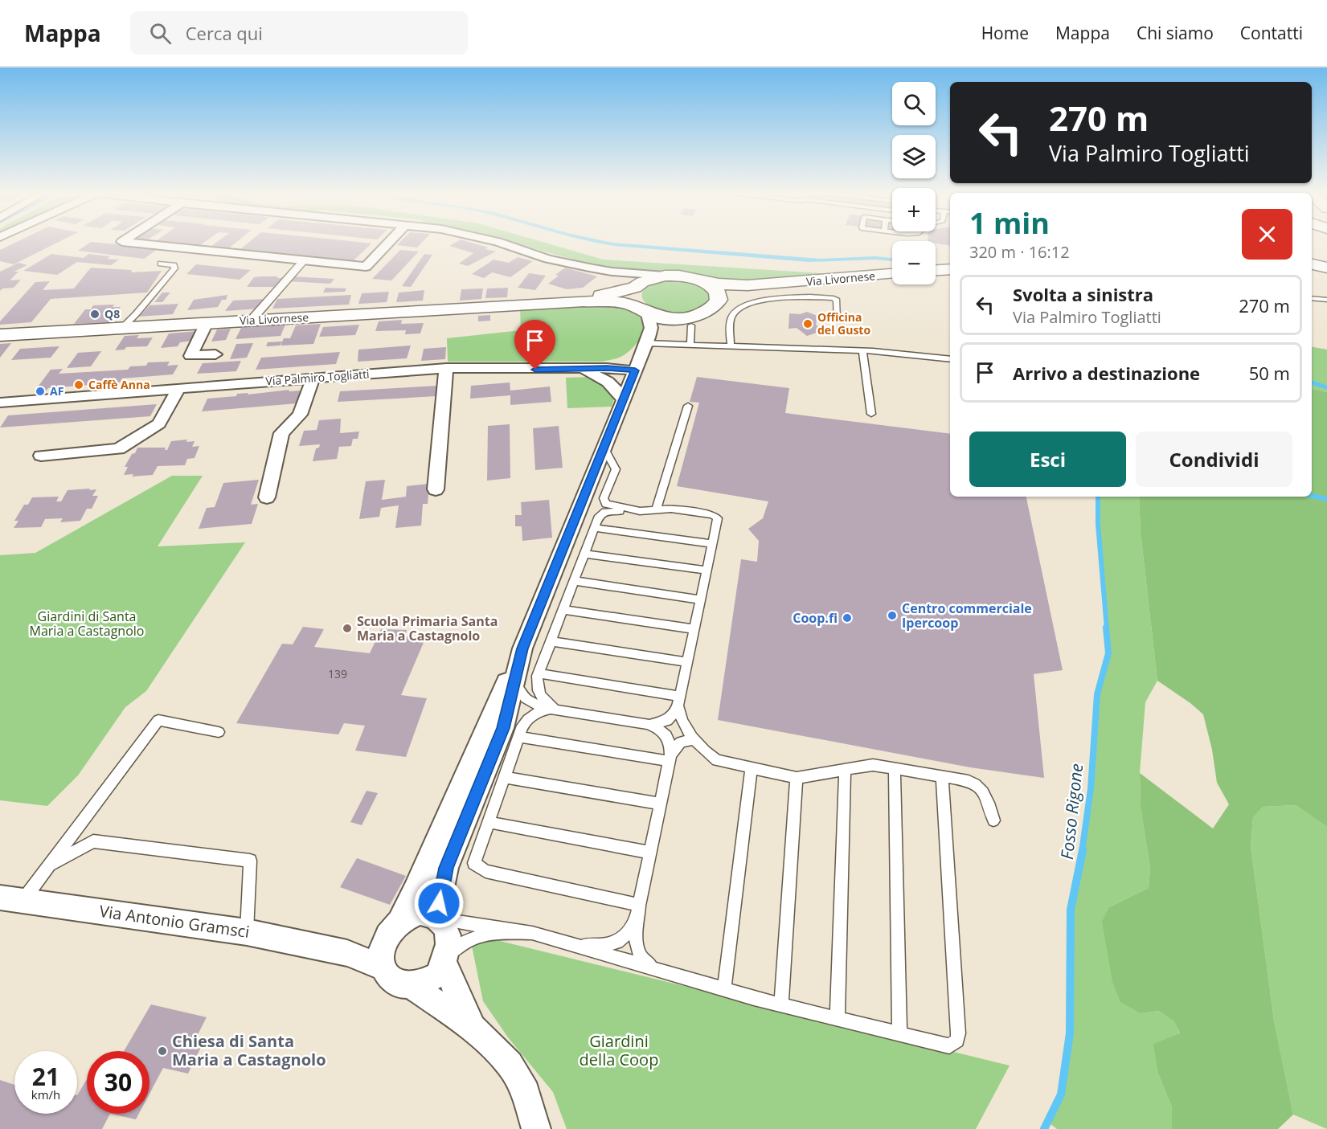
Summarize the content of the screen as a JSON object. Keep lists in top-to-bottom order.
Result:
{
  "streets": {
    "main road": ["Via Livornese"],
    "street": ["Via Palmiro Togliatti", "Via Antonio Gramsci"]
  },
  "water": ["Fosso Rigone"],
  "parks": ["Giardini di Santa Maria a Castagnolo", "Giardini della Coop"],
  "places": [
    "Q8",
    "Officina del Gusto",
    "Caffè Anna",
    "AF",
    "Centro commerciale Ipercoop",
    "Coop.fi",
    "Scuola Primaria Santa Maria a Castagnolo",
    "Chiesa di Santa Maria a Castagnolo"
  ],
  "house_numbers": ["139"],
  "page": {
    "header": "Mappa",
    "search": "Cerca qui",
    "nav": [
      "Home",
      "Mappa",
      "Chi siamo",
      "Contatti"
    ],
    "map_buttons": ["+", "−"],
    "turn": ["270 m", "Via Palmiro Togliatti"],
    "heading": ["1 min", "320 m · 16:12"],
    "list": [
      {
        "name": "Svolta a sinistra",
        "note": "Via Palmiro Togliatti",
        "value": "270 m"
      },
      {
        "name": "Arrivo a destinazione",
        "value": "50 m"
      }
    ],
    "buttons": ["Esci", "Condividi"],
    "speed": "21 km/h",
    "limit": "30"
  }
}
